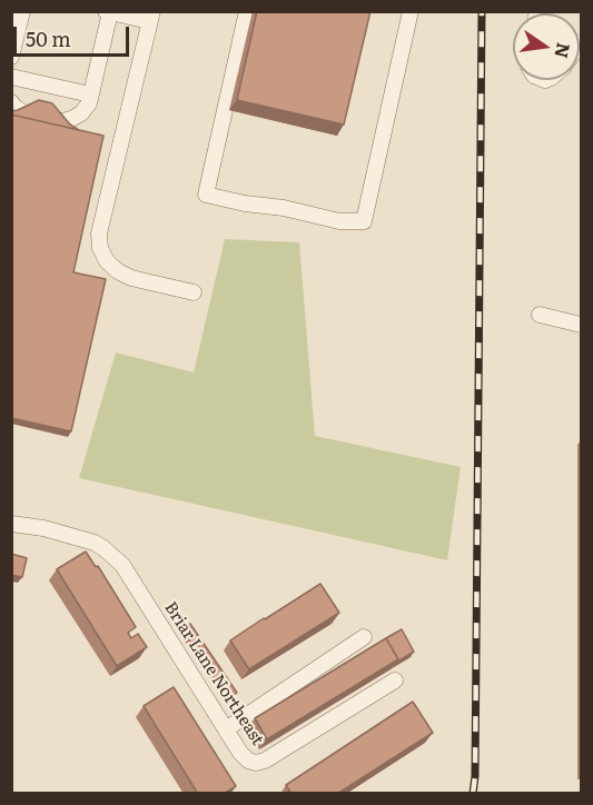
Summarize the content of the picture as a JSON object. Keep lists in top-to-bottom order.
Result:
{
  "streets": {
    "street": ["Briar Lane Northeast"]
  },
  "scale_bar": "50 m",
  "north": "right"
}
